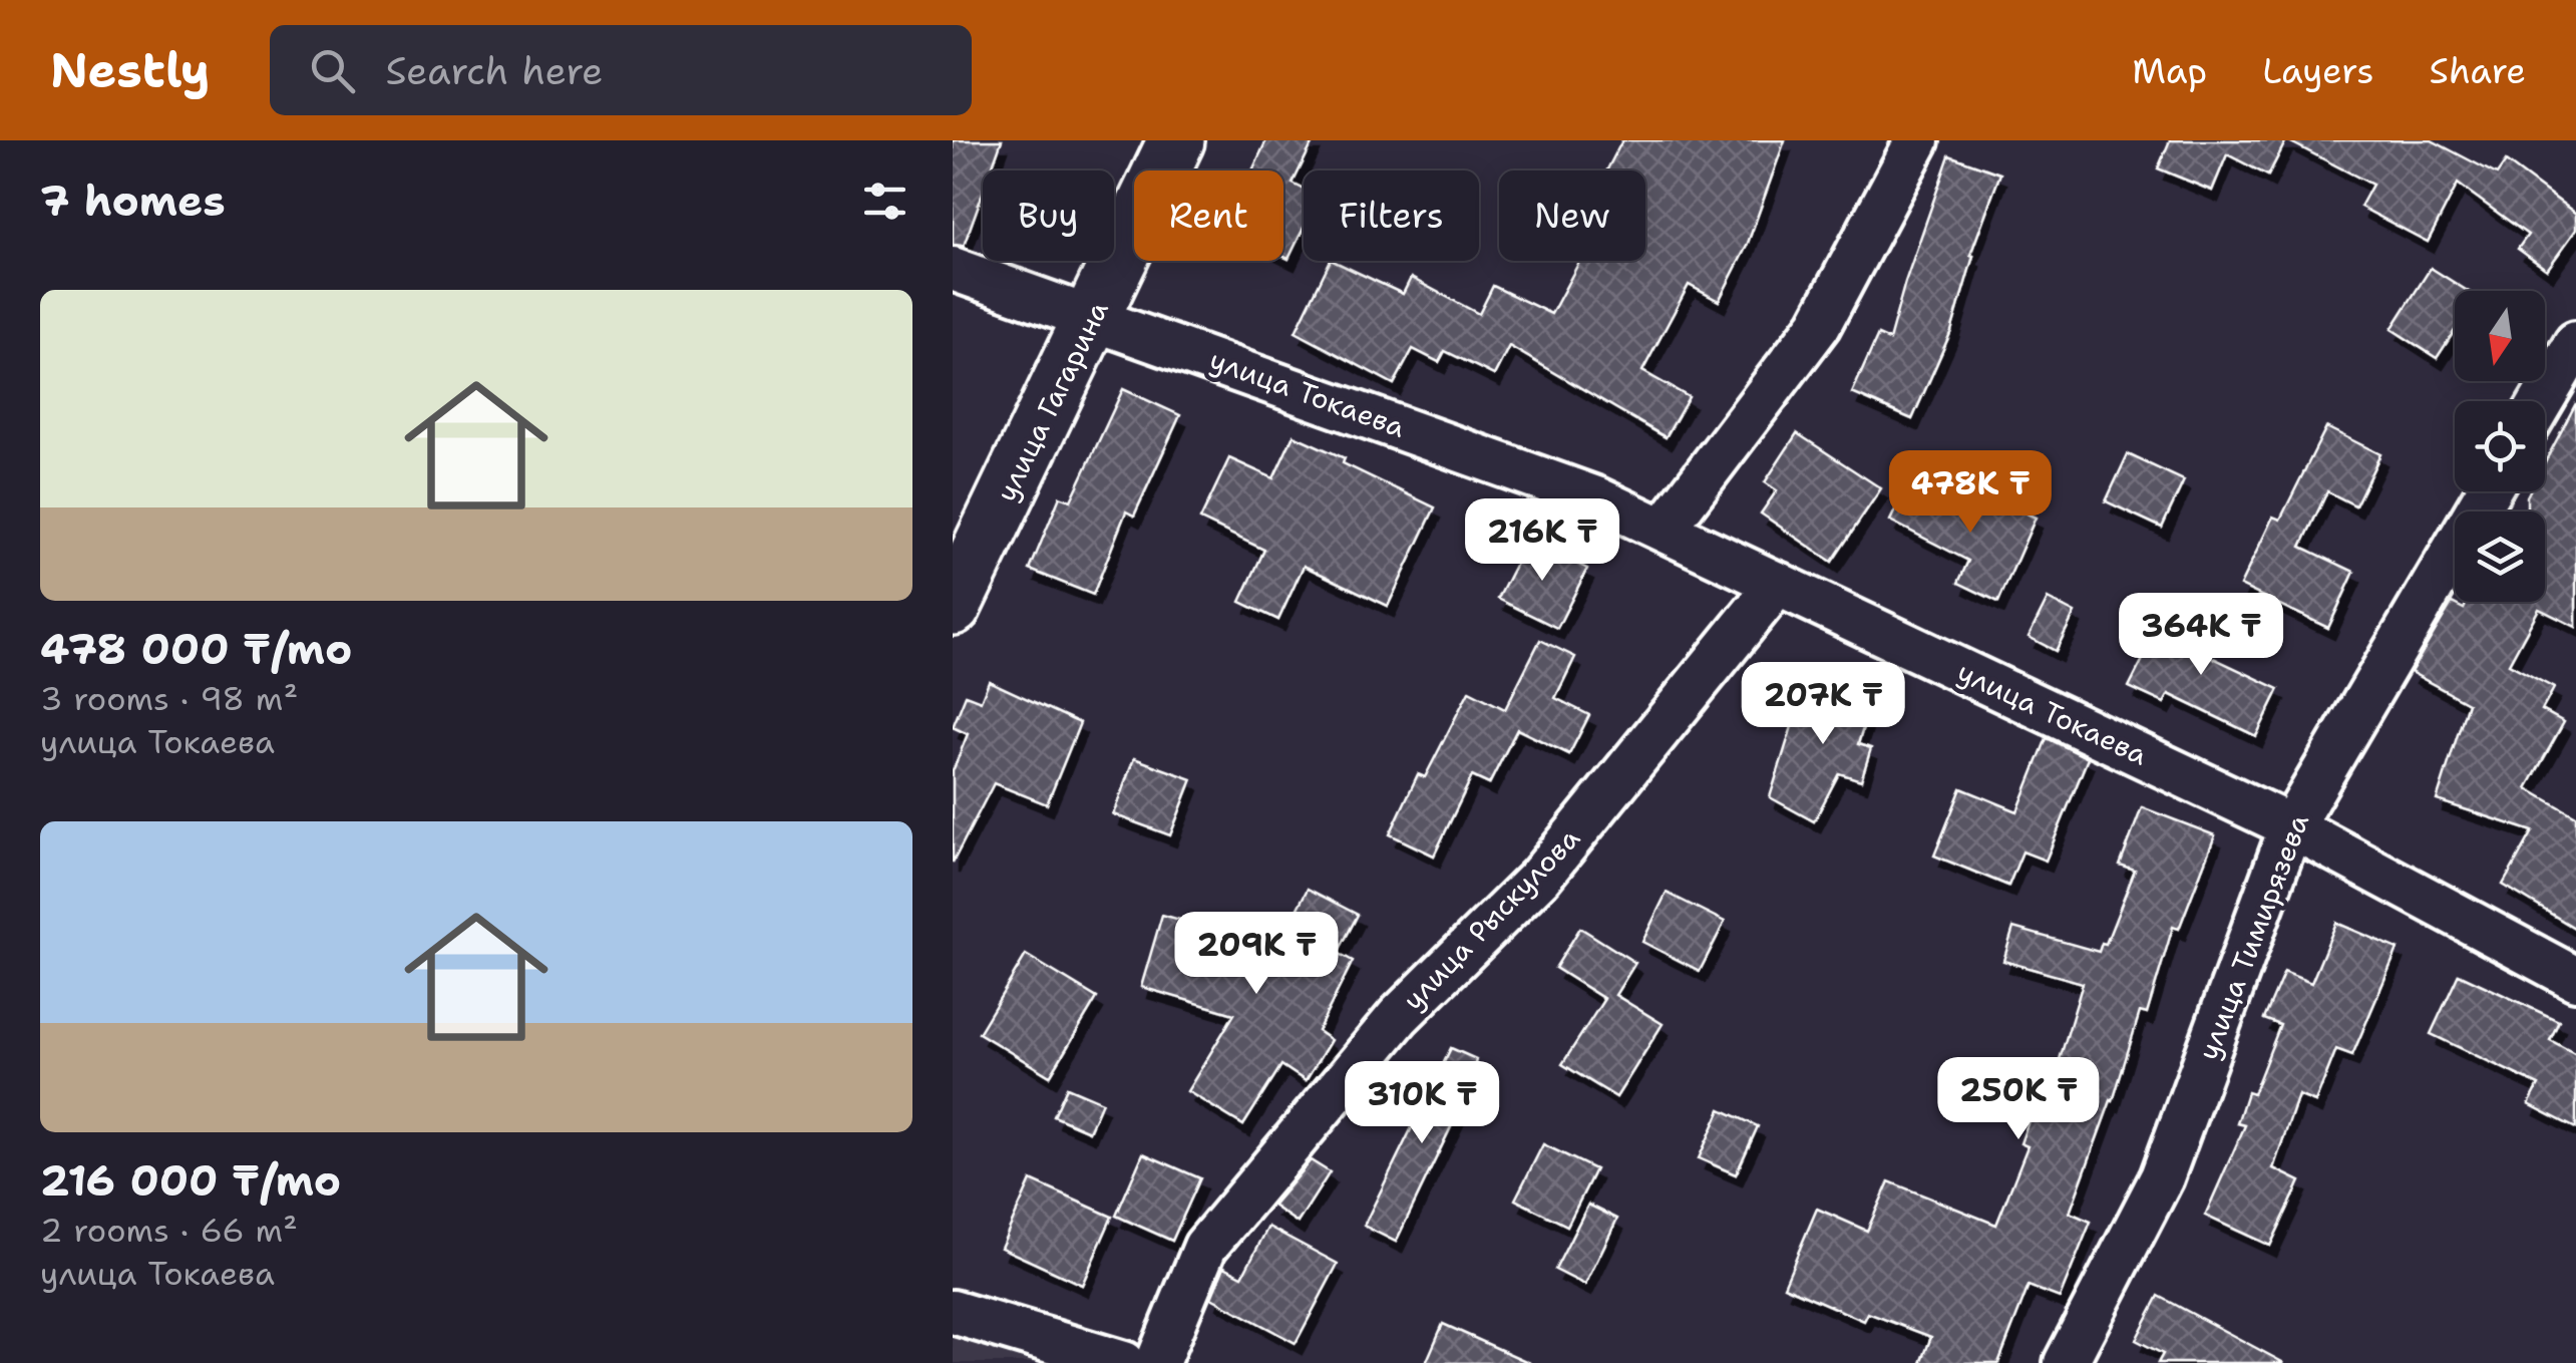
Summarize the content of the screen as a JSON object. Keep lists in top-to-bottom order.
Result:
{
  "streets": {
    "main road": ["улица Гагарина"],
    "street": ["улица Токаева", "улица Рыскулова", "улица Тимирязева"]
  },
  "crossings": [
    ["улица Токаева", "улица Гагарина"],
    ["улица Токаева", "улица Рыскулова"],
    ["улица Токаева", "улица Тимирязева"]
  ],
  "north": "bottom",
  "page": {
    "header": "Nestly",
    "search": "Search here",
    "nav": ["Map", "Layers", "Share"],
    "heading": "7 homes",
    "chip": [
      "Buy",
      "Rent",
      "Filters",
      "New"
    ],
    "list": [
      {
        "name": "478 000 ₸/mo",
        "note": "3 rooms · 98 m² · улица Токаева"
      },
      {
        "name": "216 000 ₸/mo",
        "note": "2 rooms · 66 m² · улица Токаева"
      }
    ],
    "price": [
      "478K ₸",
      "216K ₸",
      "364K ₸",
      "207K ₸",
      "209K ₸",
      "250K ₸",
      "310K ₸"
    ]
  }
}
